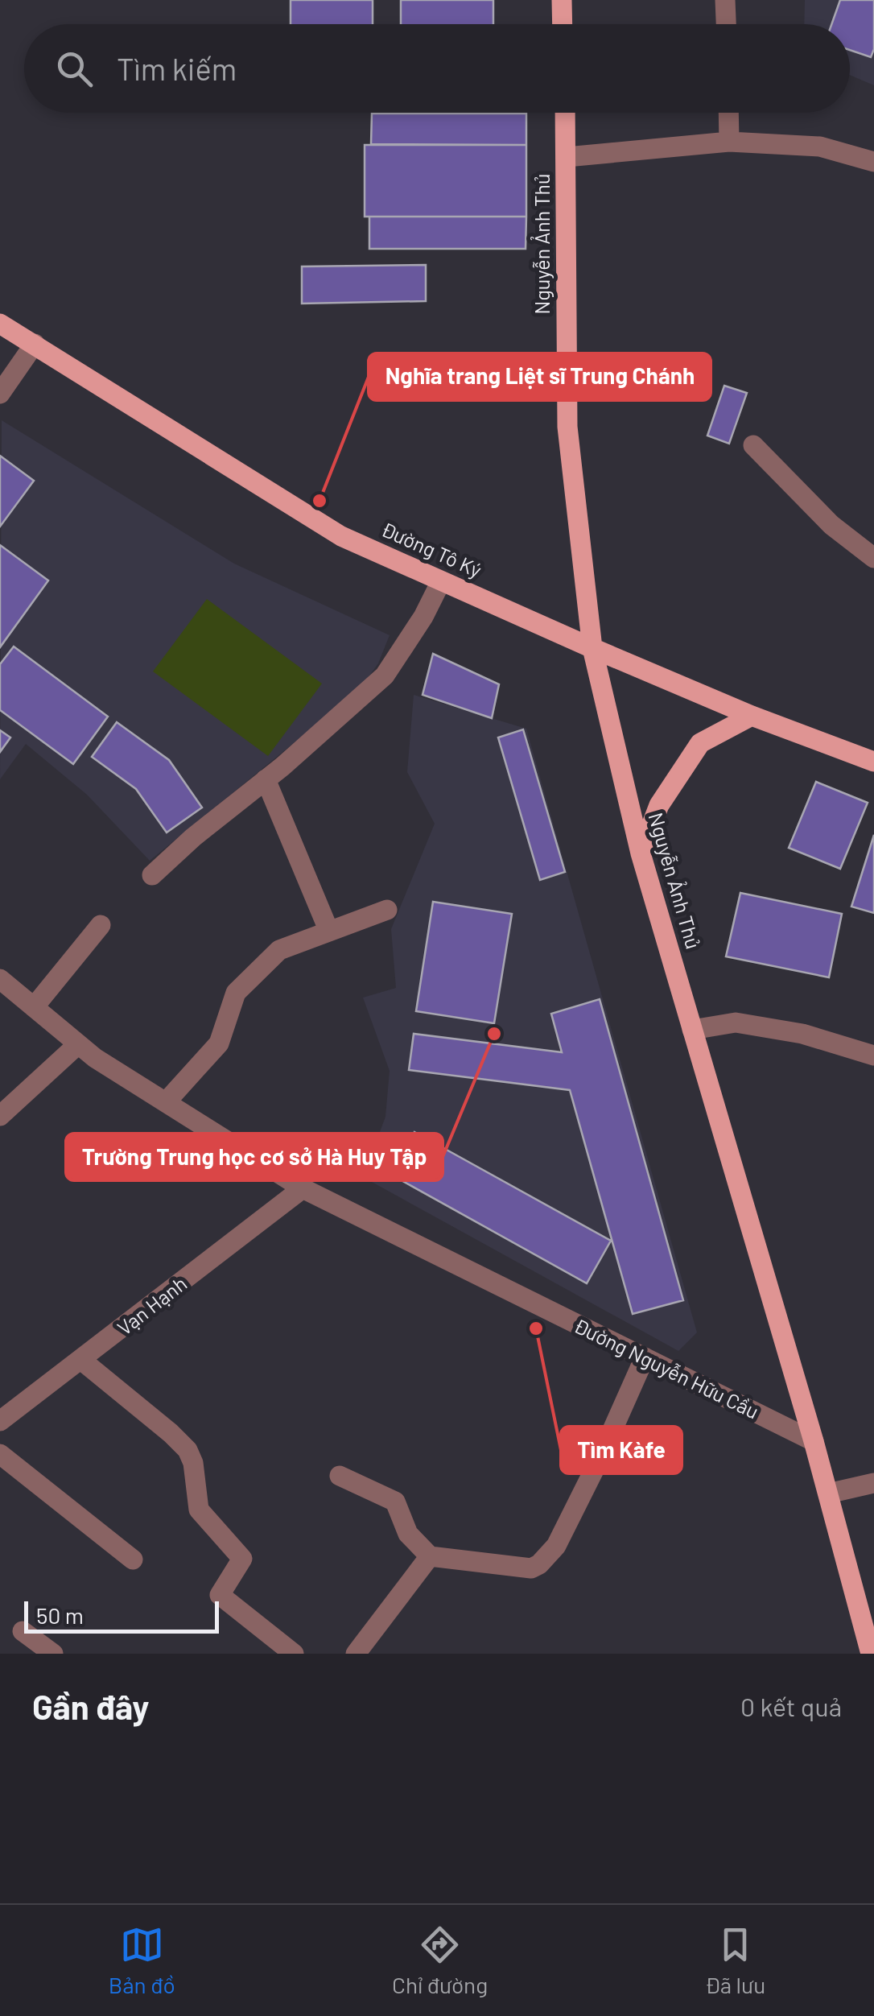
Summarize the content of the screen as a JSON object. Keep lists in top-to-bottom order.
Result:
{
  "streets": {
    "main road": ["Nguyễn Ảnh Thủ", "Đường Tô Ký"],
    "street": ["Vạn Hạnh", "Đường Nguyễn Hữu Cầu"]
  },
  "crossings": [
    ["Nguyễn Ảnh Thủ", "Đường Tô Ký"],
    ["Nguyễn Ảnh Thủ", "Đường Nguyễn Hữu Cầu"],
    ["Vạn Hạnh", "Đường Nguyễn Hữu Cầu"]
  ],
  "places": ["Nghĩa trang Liệt sĩ Trung Chánh", "Trường Trung học cơ sở Hà Huy Tập", "Tìm Kàfe"],
  "scale_bar": "50 m",
  "page": {
    "search": "Tìm kiếm",
    "scale": "50 m",
    "heading": ["Gần đây", "0 kết quả"],
    "nav": ["Bản đồ", "Chỉ đường", "Đã lưu"]
  }
}
